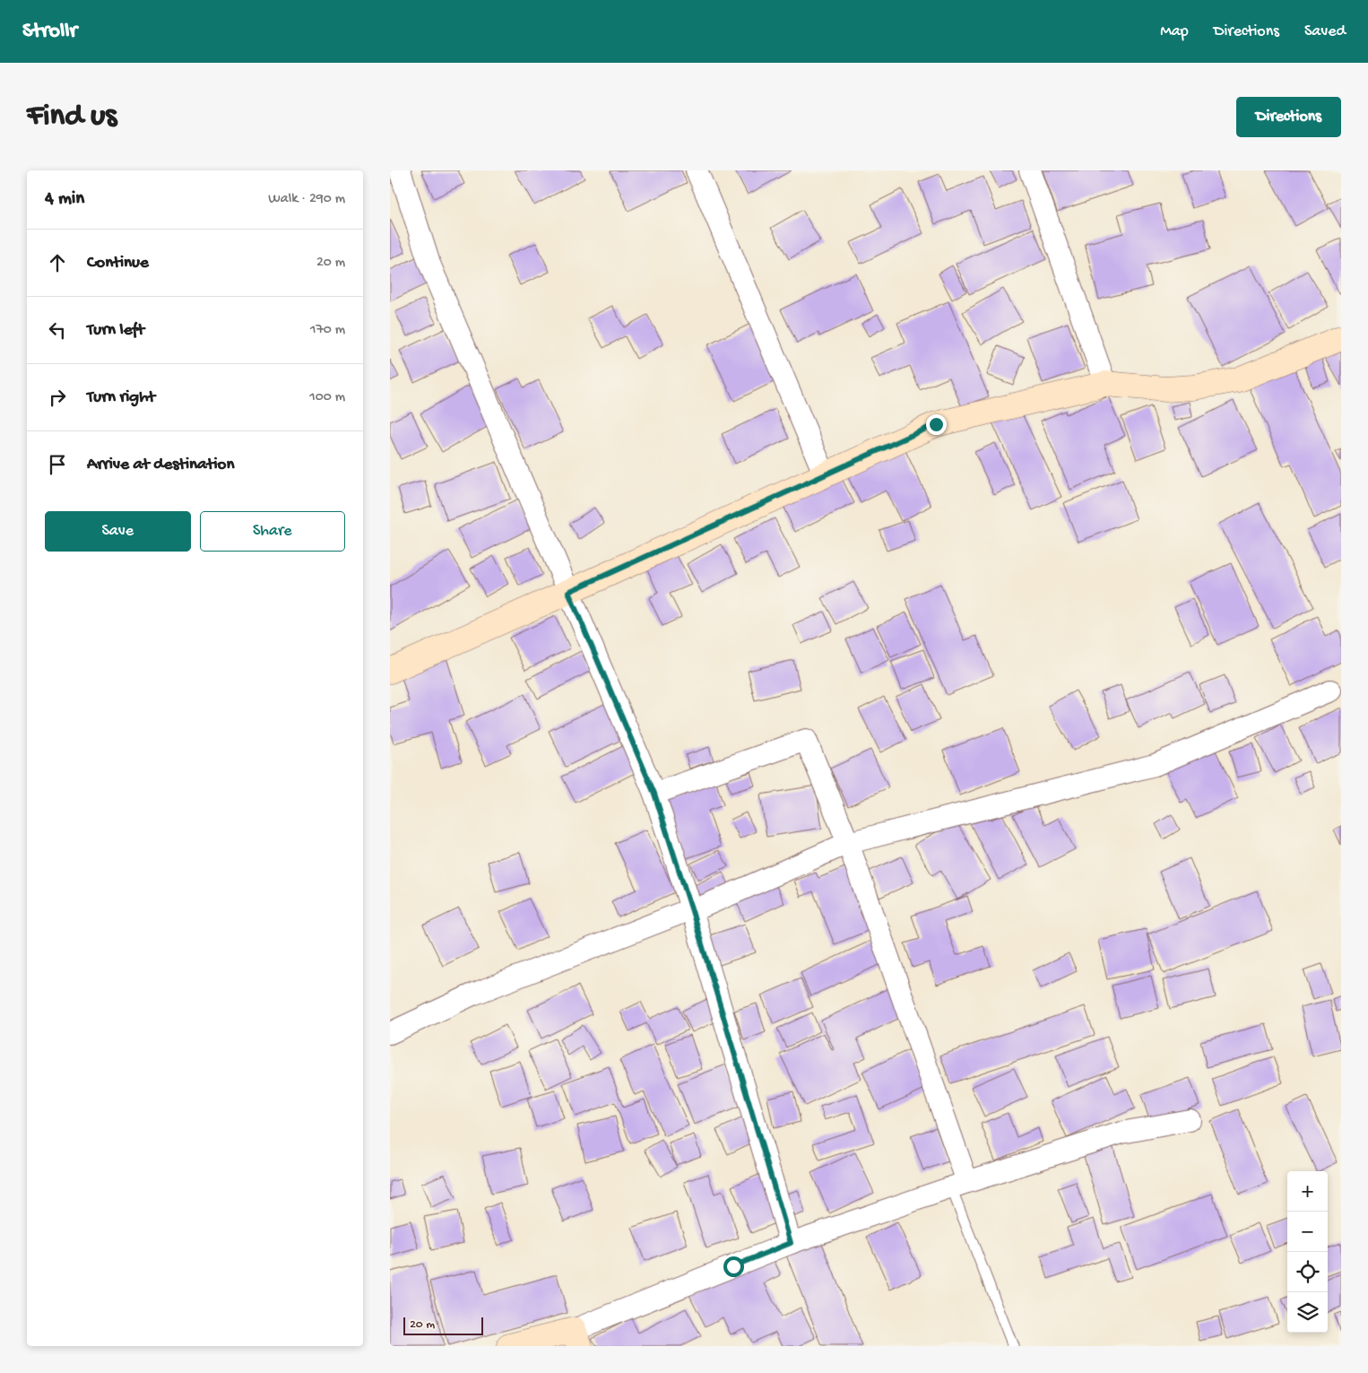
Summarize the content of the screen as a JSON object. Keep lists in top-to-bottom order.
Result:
{
  "scale_bar": "20 m",
  "page": {
    "header": "Strollr",
    "nav": ["Map", "Directions", "Saved"],
    "buttons": [
      "Directions",
      ["Save", "Share"]
    ],
    "title": "Find us",
    "heading": ["4 min", "Walk · 290 m"],
    "list": [
      ["Continue", "20 m"],
      ["Turn left", "170 m"],
      ["Turn right", "100 m"],
      "Arrive at destination"
    ],
    "map_buttons": ["+", "−"],
    "scale": "20 m"
  }
}
